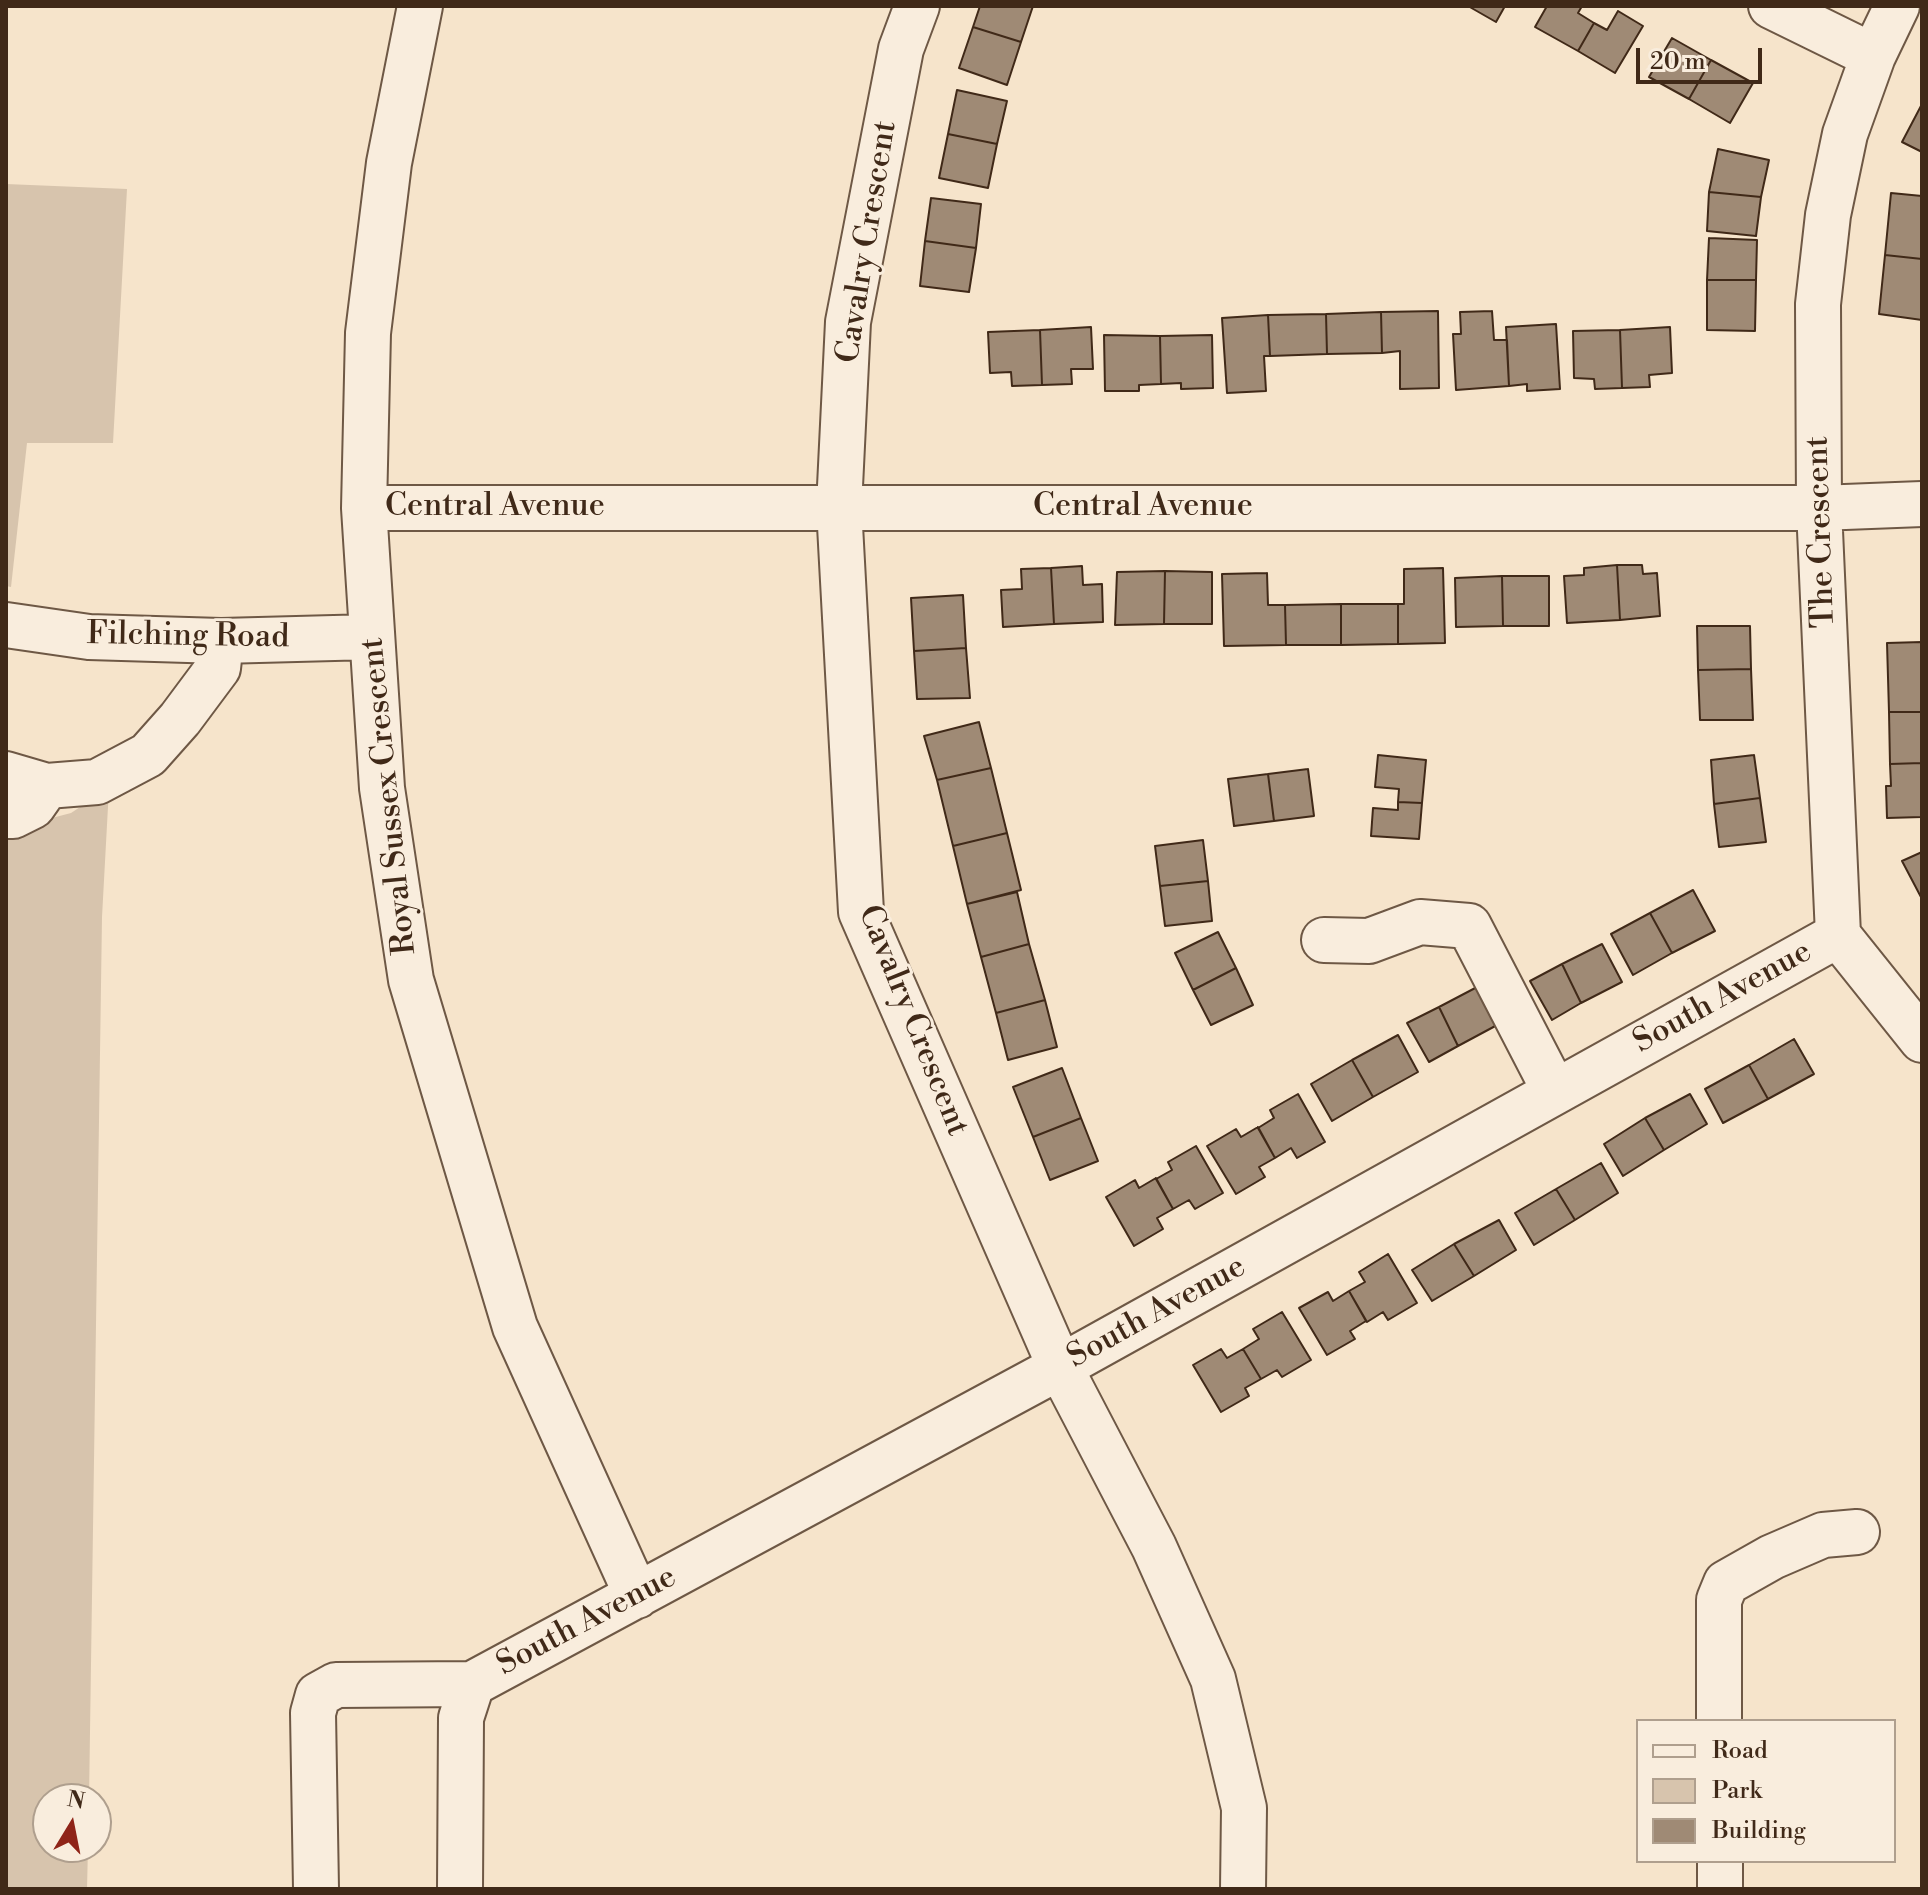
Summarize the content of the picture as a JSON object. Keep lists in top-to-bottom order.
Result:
{
  "streets": {
    "street": [
      "Cavalry Crescent",
      "Central Avenue",
      "The Crescent",
      "Filching Road",
      "Royal Sussex Crescent",
      "South Avenue"
    ]
  },
  "crossings": [
    ["Cavalry Crescent", "Central Avenue"],
    ["Cavalry Crescent", "South Avenue"],
    ["Central Avenue", "The Crescent"],
    ["Central Avenue", "Royal Sussex Crescent"],
    ["The Crescent", "South Avenue"],
    ["Filching Road", "Royal Sussex Crescent"],
    ["Royal Sussex Crescent", "South Avenue"]
  ],
  "legend": ["Road", "Park", "Building"],
  "scale_bar": "20 m",
  "north": "top"
}
